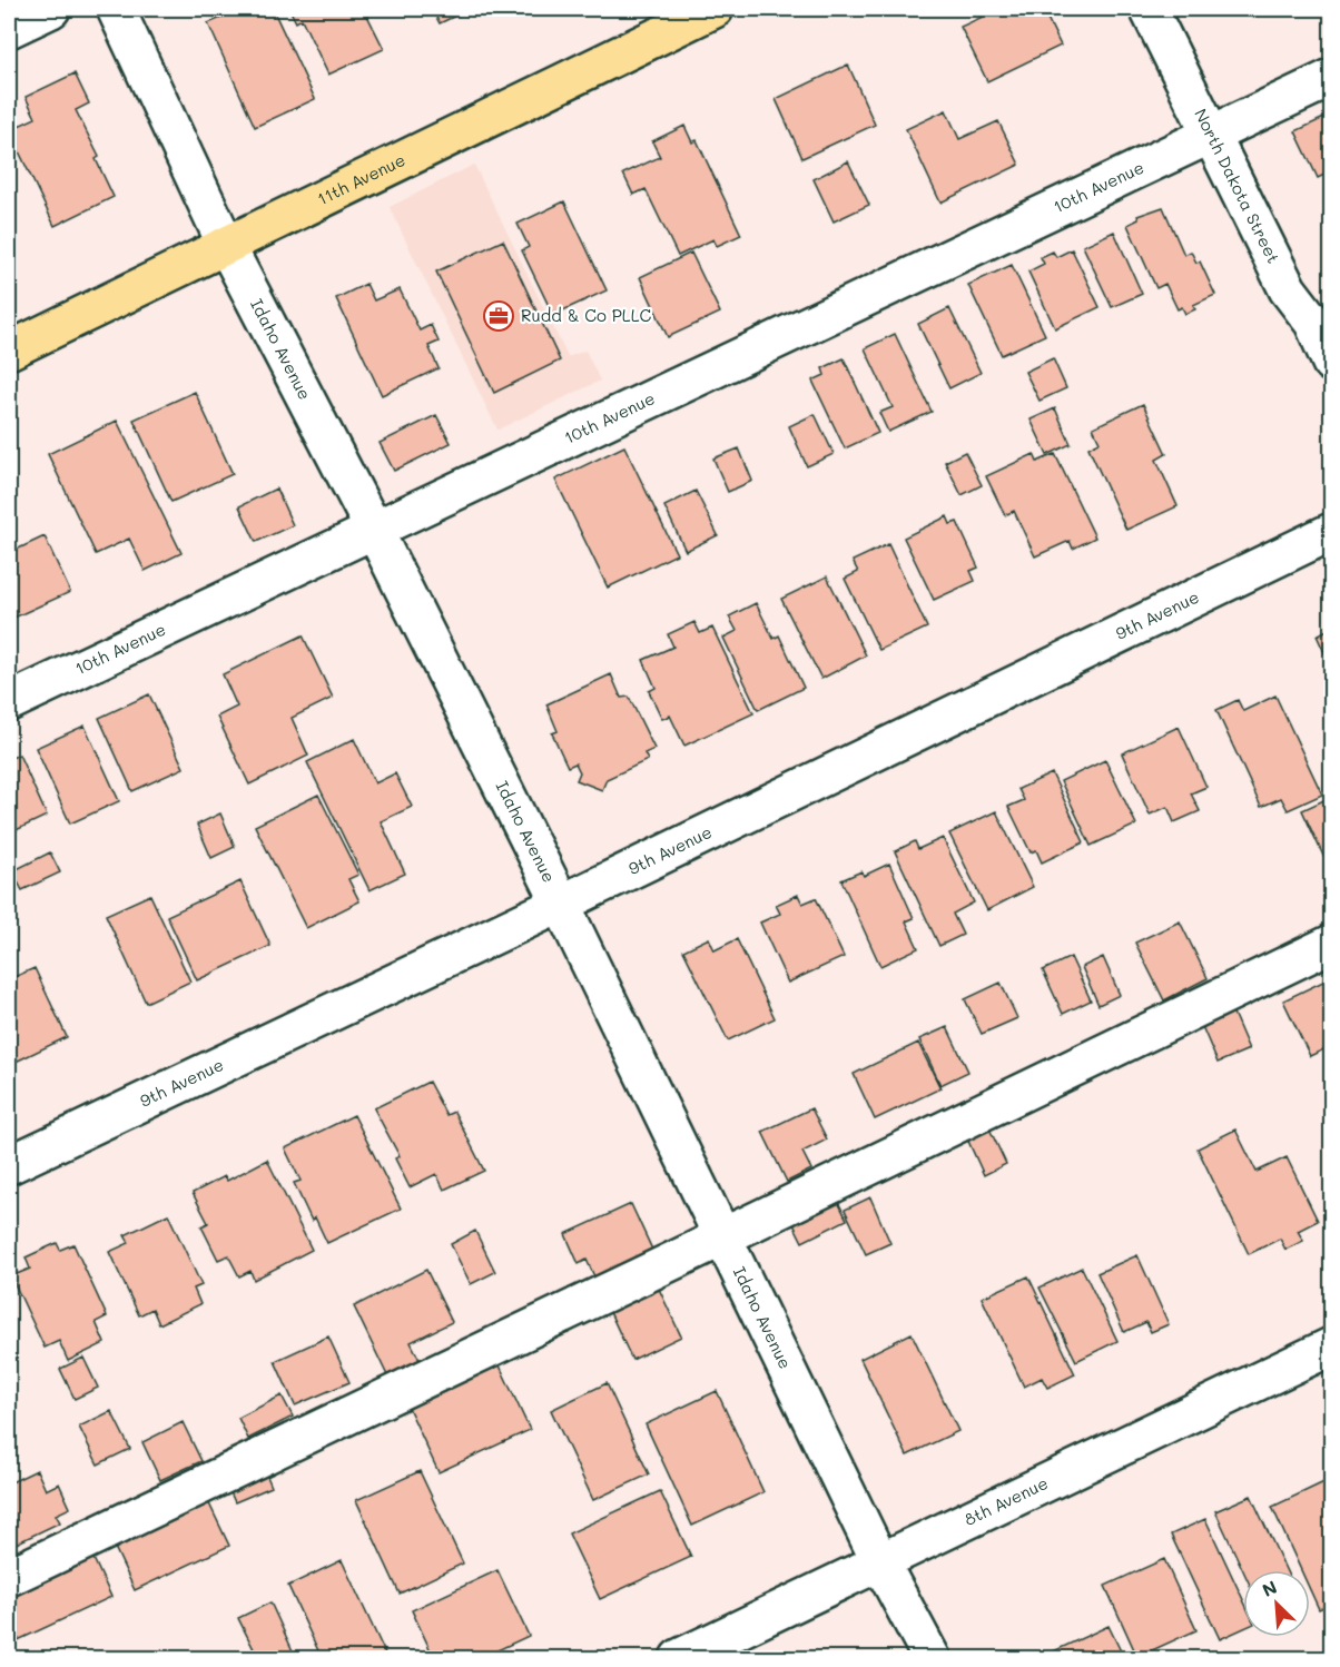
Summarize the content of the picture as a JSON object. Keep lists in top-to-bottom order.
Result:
{
  "streets": {
    "main road": ["11th Avenue"],
    "street": [
      "10th Avenue",
      "North Dakota Street",
      "Idaho Avenue",
      "9th Avenue",
      "8th Avenue"
    ]
  },
  "crossings": [
    ["11th Avenue", "Idaho Avenue"],
    ["10th Avenue", "North Dakota Street"],
    ["10th Avenue", "Idaho Avenue"],
    ["Idaho Avenue", "9th Avenue"],
    ["Idaho Avenue", "8th Avenue"]
  ],
  "places": {
    "office": ["Rudd & Co PLLC"]
  },
  "north": "top left"
}
